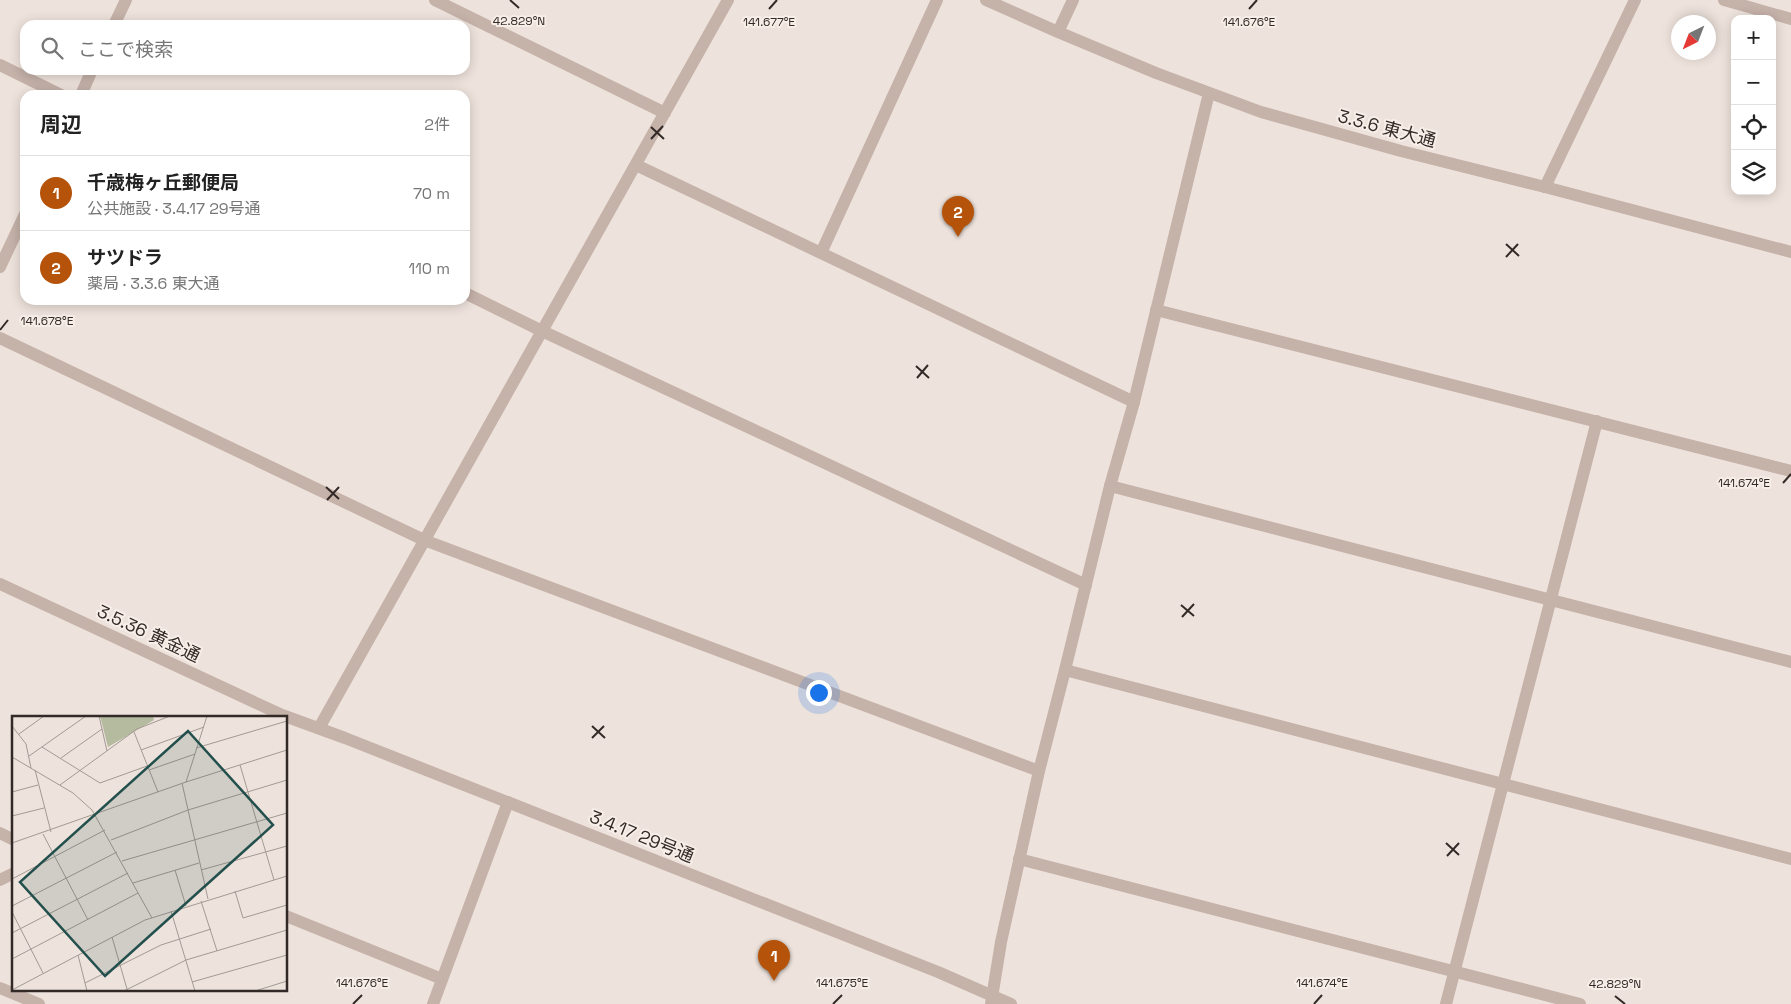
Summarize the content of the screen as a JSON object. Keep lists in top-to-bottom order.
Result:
{
  "streets": {
    "street": ["3.3.6 東大通", "3.5.36 黄金通", "3.4.17 29号通"]
  },
  "north": "bottom left",
  "page": {
    "map_buttons": ["+", "−"],
    "search": "ここで検索",
    "heading": ["周辺", "2件"],
    "list": [
      {
        "mark": "1",
        "name": "千歳梅ヶ丘郵便局",
        "note": "公共施設 · 3.4.17 29号通",
        "value": "70 m"
      },
      {
        "mark": "2",
        "name": "サツドラ",
        "note": "薬局 · 3.3.6 東大通",
        "value": "110 m"
      }
    ],
    "pins": ["2", "1"]
  },
  "coordinates": [
    "42.829°N",
    "141.677°E",
    "141.676°E",
    "141.678°E",
    "141.674°E",
    "141.675°E"
  ]
}
